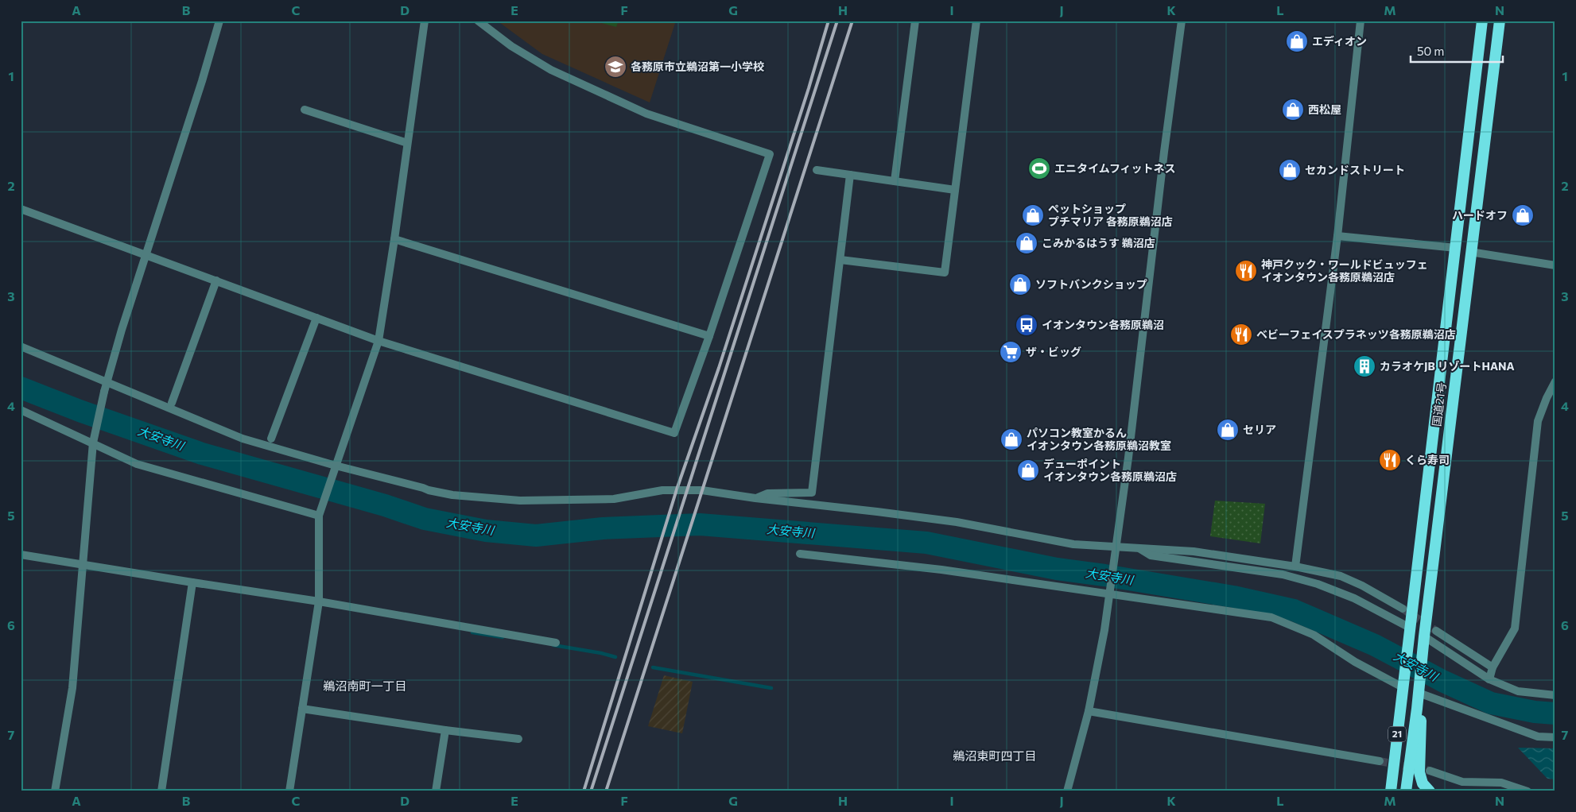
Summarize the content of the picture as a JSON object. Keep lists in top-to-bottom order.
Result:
{
  "streets": {
    "highway": ["国道21号", "21"]
  },
  "districts": ["鵜沼南町一丁目", "鵜沼東町四丁目"],
  "water": ["大安寺川"],
  "places": {
    "shop": [
      "エディオン",
      "西松屋",
      "セカンドストリート",
      "ペットショップ プチマリア 各務原鵜沼店",
      "ハードオフ",
      "こみかるはうす 鵜沼店",
      "ソフトバンクショップ",
      "セリア",
      "パソコン教室かるん イオンタウン各務原鵜沼教室",
      "デューポイント イオンタウン各務原鵜沼店"
    ],
    "school or university": ["各務原市立鵜沼第一小学校"],
    "sports": ["エニタイムフィットネス"],
    "restaurant": ["神戸クック・ワールドビュッフェ イオンタウン各務原鵜沼店", "ベビーフェイスプラネッツ各務原鵜沼店", "くら寿司"],
    "bus stop": ["イオンタウン各務原鵜沼"],
    "supermarket": ["ザ・ビッグ"],
    "building": ["カラオケJB リゾートHANA"]
  },
  "scale_bar": "50 m",
  "grid": {
    "columns": [
      "A",
      "B",
      "C",
      "D",
      "E",
      "F",
      "G",
      "H",
      "I",
      "J",
      "K",
      "L",
      "M",
      "N"
    ],
    "rows": [
      "1",
      "2",
      "3",
      "4",
      "5",
      "6",
      "7"
    ]
  }
}
